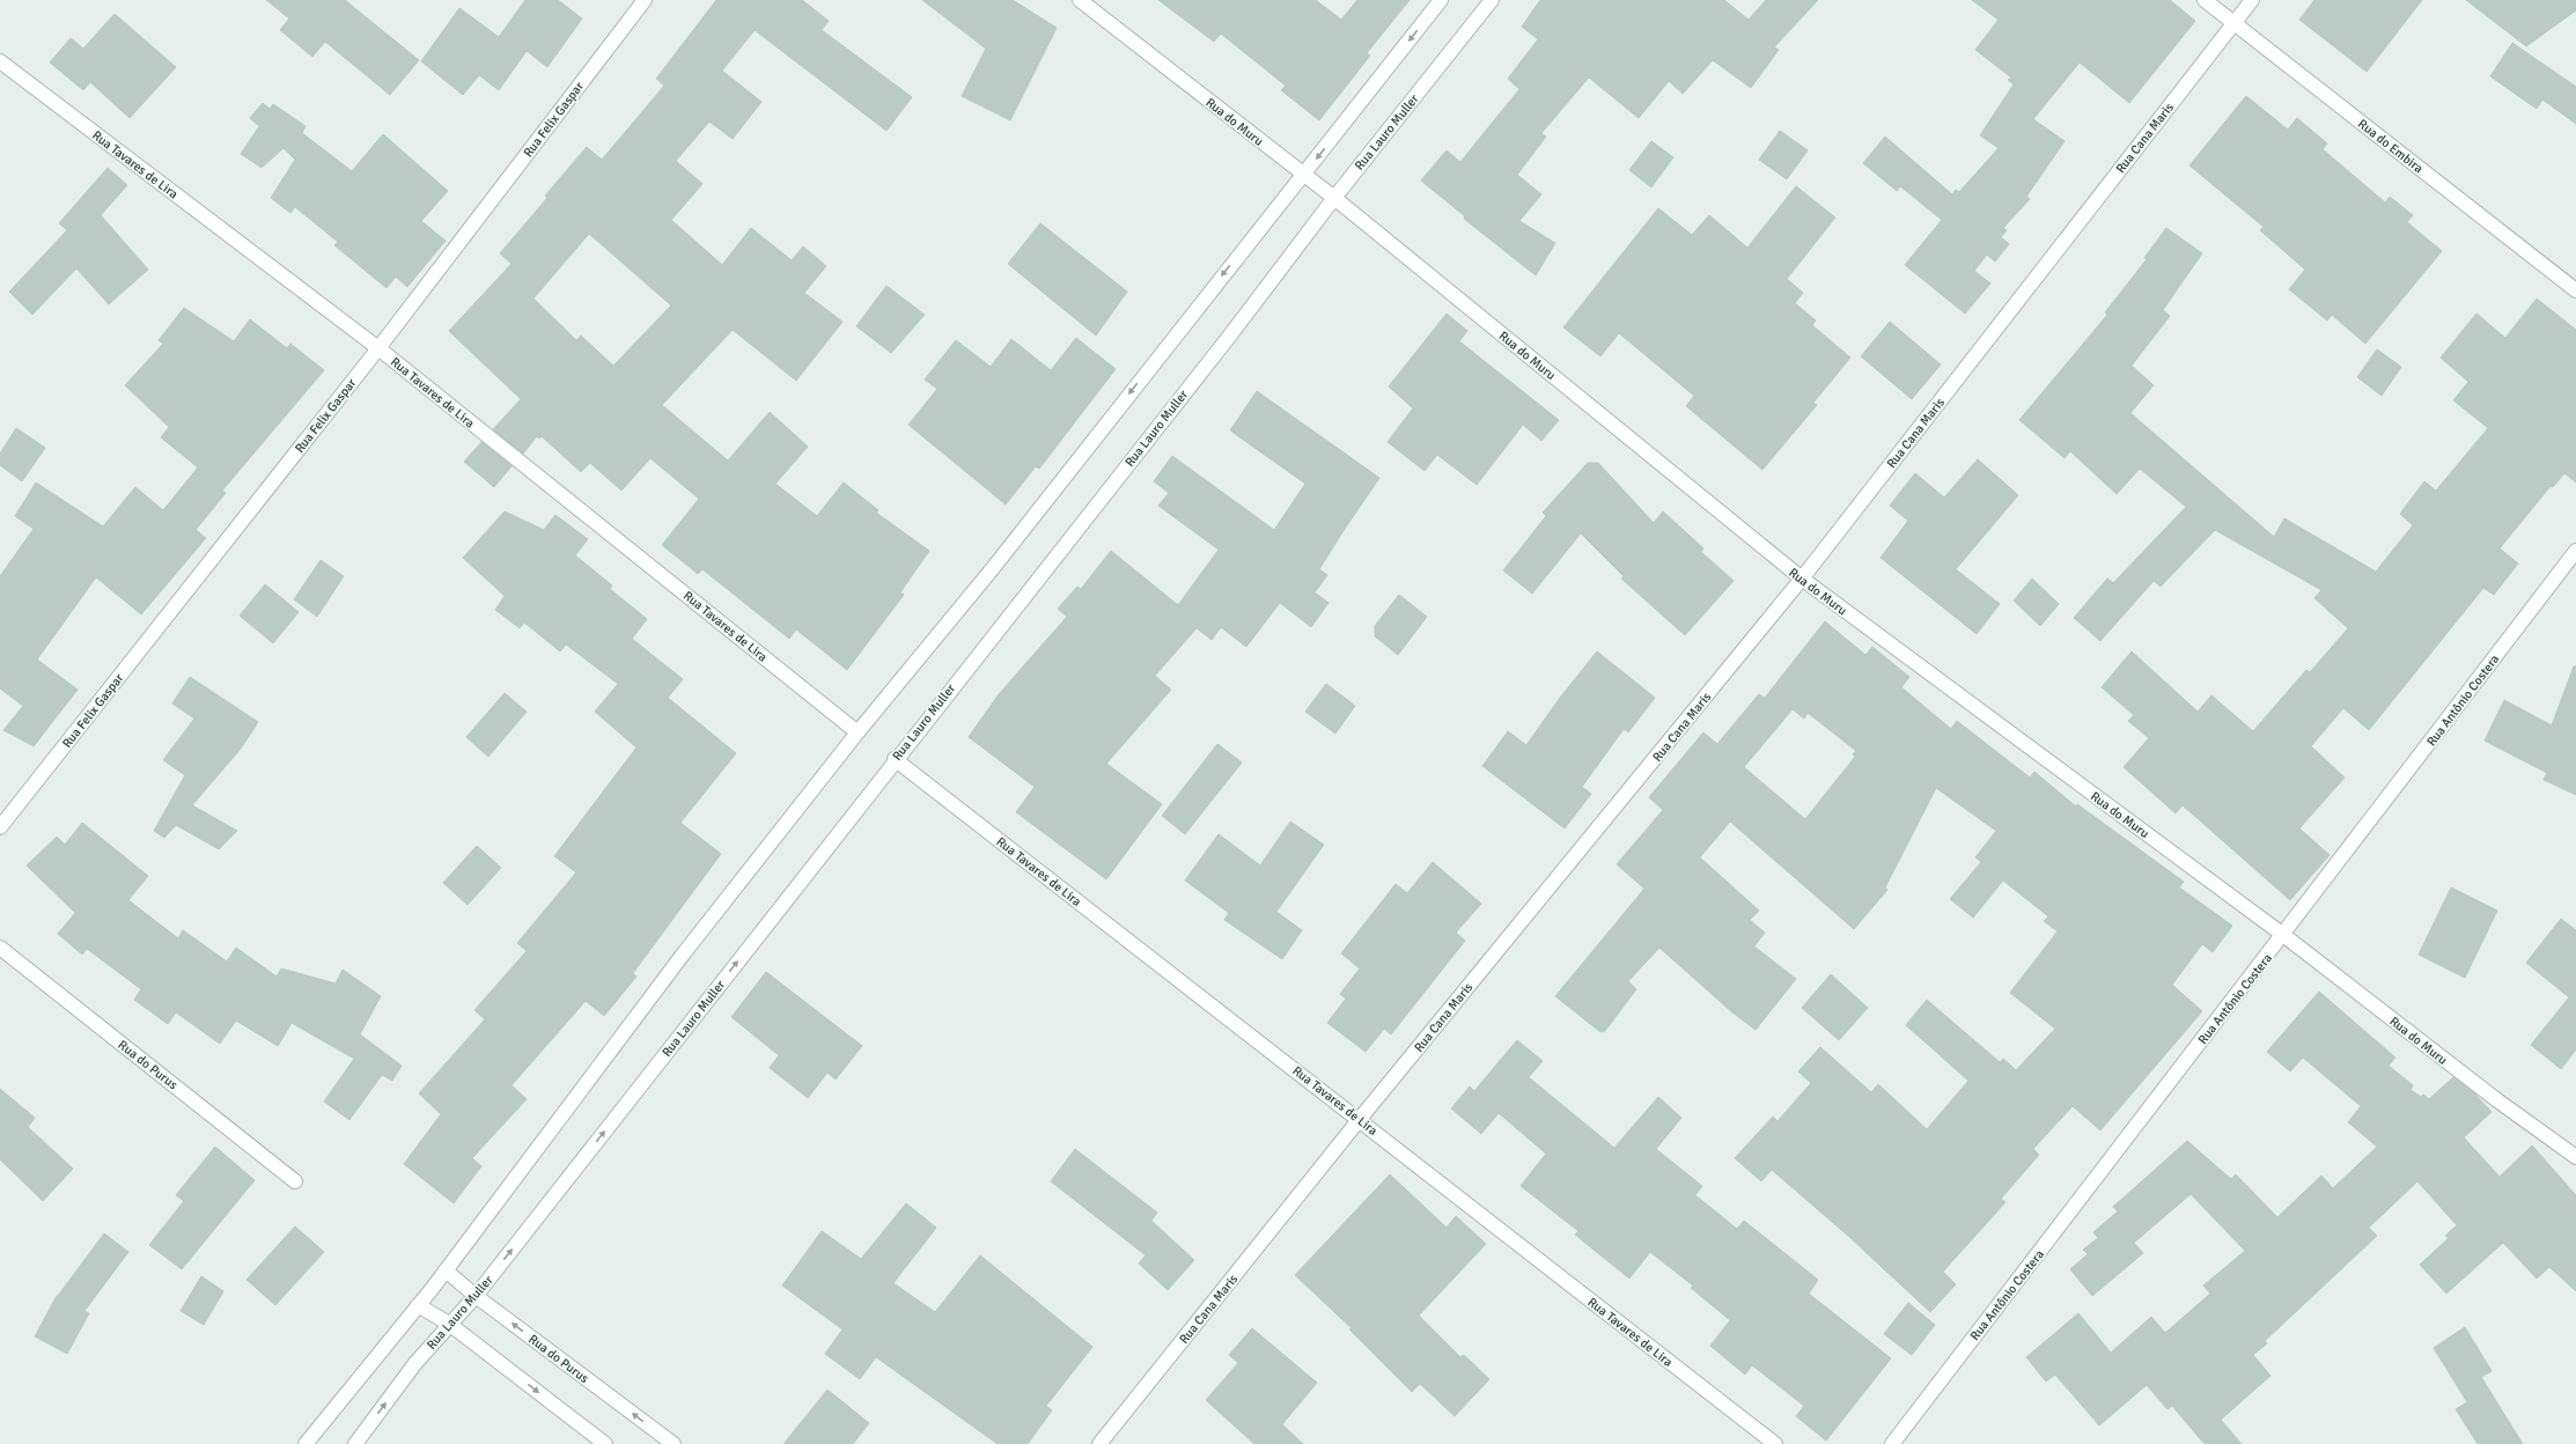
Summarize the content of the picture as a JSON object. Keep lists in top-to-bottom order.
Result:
{
  "streets": {
    "street": [
      "Rua Felix Gaspar",
      "Rua do Muru",
      "Rua Lauro Muller",
      "Rua Cana Maris",
      "Rua do Embira",
      "Rua Tavares de Lira",
      "Rua Antônio Costera",
      "Rua do Purus"
    ]
  },
  "crossings": [
    ["Rua Felix Gaspar", "Rua Tavares de Lira"],
    ["Rua do Muru", "Rua Lauro Muller"],
    ["Rua do Muru", "Rua Cana Maris"],
    ["Rua do Muru", "Rua Antônio Costera"],
    ["Rua Lauro Muller", "Rua Tavares de Lira"],
    ["Rua Lauro Muller", "Rua do Purus"],
    ["Rua Cana Maris", "Rua do Embira"],
    ["Rua Cana Maris", "Rua Tavares de Lira"]
  ]
}
